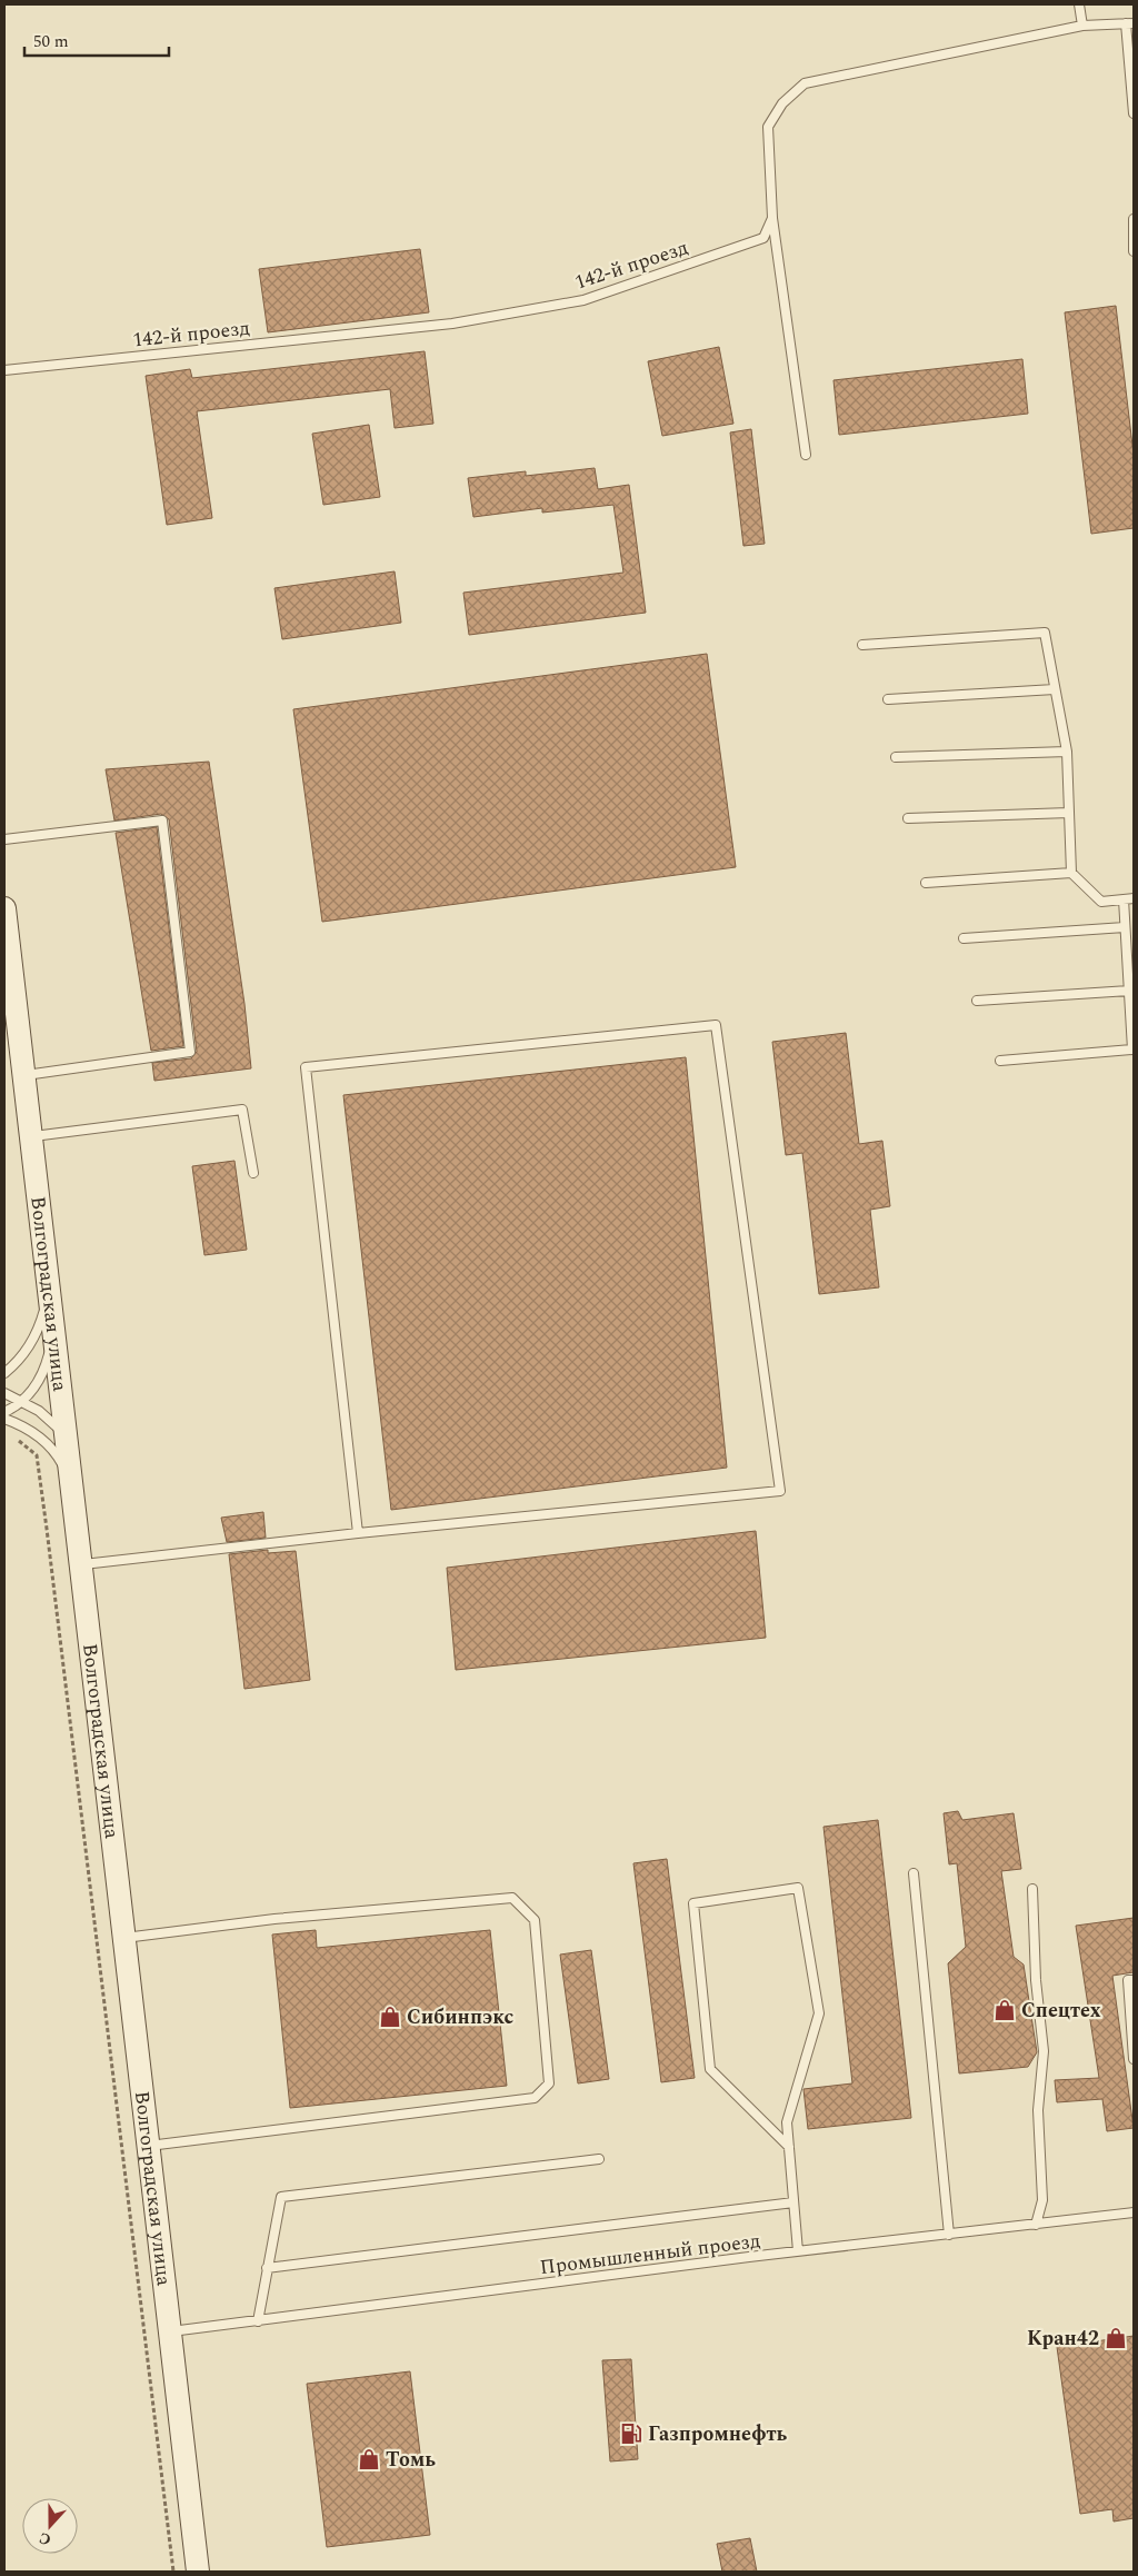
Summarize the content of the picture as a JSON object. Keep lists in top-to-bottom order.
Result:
{
  "streets": {
    "main road": ["Волгоградская улица"],
    "lane": ["142-й проезд", "Промышленный проезд"]
  },
  "crossings": [
    ["Волгоградская улица", "Промышленный проезд"]
  ],
  "places": {
    "shop": [
      "Спецтех",
      "Сибинпэкс",
      "Кран42",
      "Томь"
    ],
    "fuel station": ["Газпромнефть"]
  },
  "scale_bar": "50 m",
  "north": "bottom"
}
